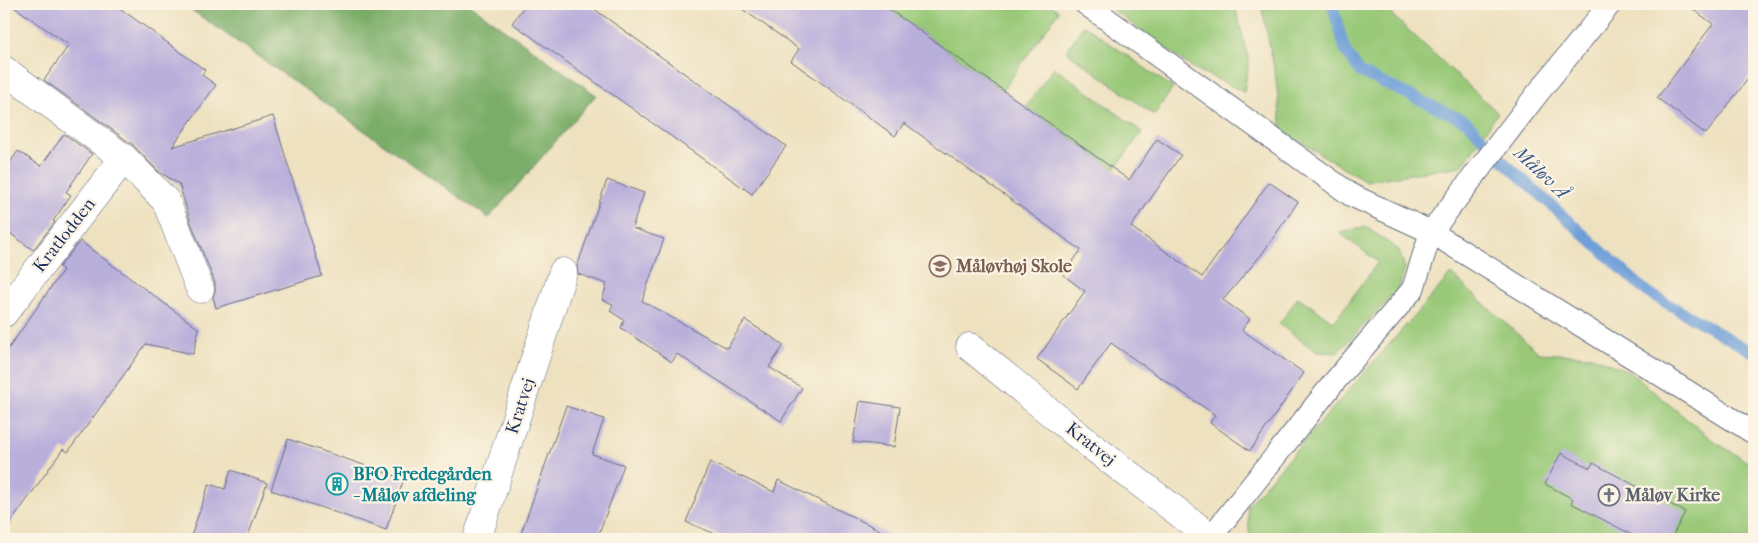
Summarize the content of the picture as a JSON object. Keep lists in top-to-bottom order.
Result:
{
  "streets": {
    "street": ["Kratlodden", "Kratvej"]
  },
  "water": ["Måløv Å"],
  "places": {
    "school or university": ["Måløvhøj Skole"],
    "building": ["BFO Fredegården - Måløv afdeling"],
    "church": ["Måløv Kirke"]
  }
}
